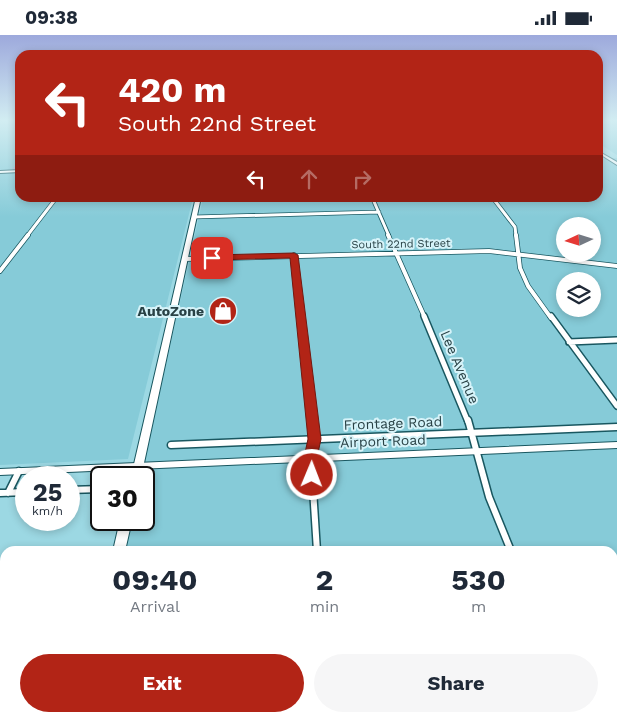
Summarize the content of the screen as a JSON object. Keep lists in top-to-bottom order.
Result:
{
  "streets": {
    "main road": ["Airport Road"],
    "street": ["South 22nd Street", "Lee Avenue", "Frontage Road"]
  },
  "crossings": [
    ["South 22nd Street", "Lee Avenue"],
    ["Lee Avenue", "Frontage Road"],
    ["Lee Avenue", "Airport Road"]
  ],
  "places": {
    "shop": ["AutoZone"]
  },
  "north": "left",
  "page": {
    "status": "09:38",
    "turn": ["420 m", "South 22nd Street"],
    "speed": "25 km/h",
    "limit": "30",
    "eta": [
      "09:40",
      "Arrival",
      "2",
      "min",
      "530",
      "m"
    ],
    "buttons": ["Exit", "Share"]
  }
}
